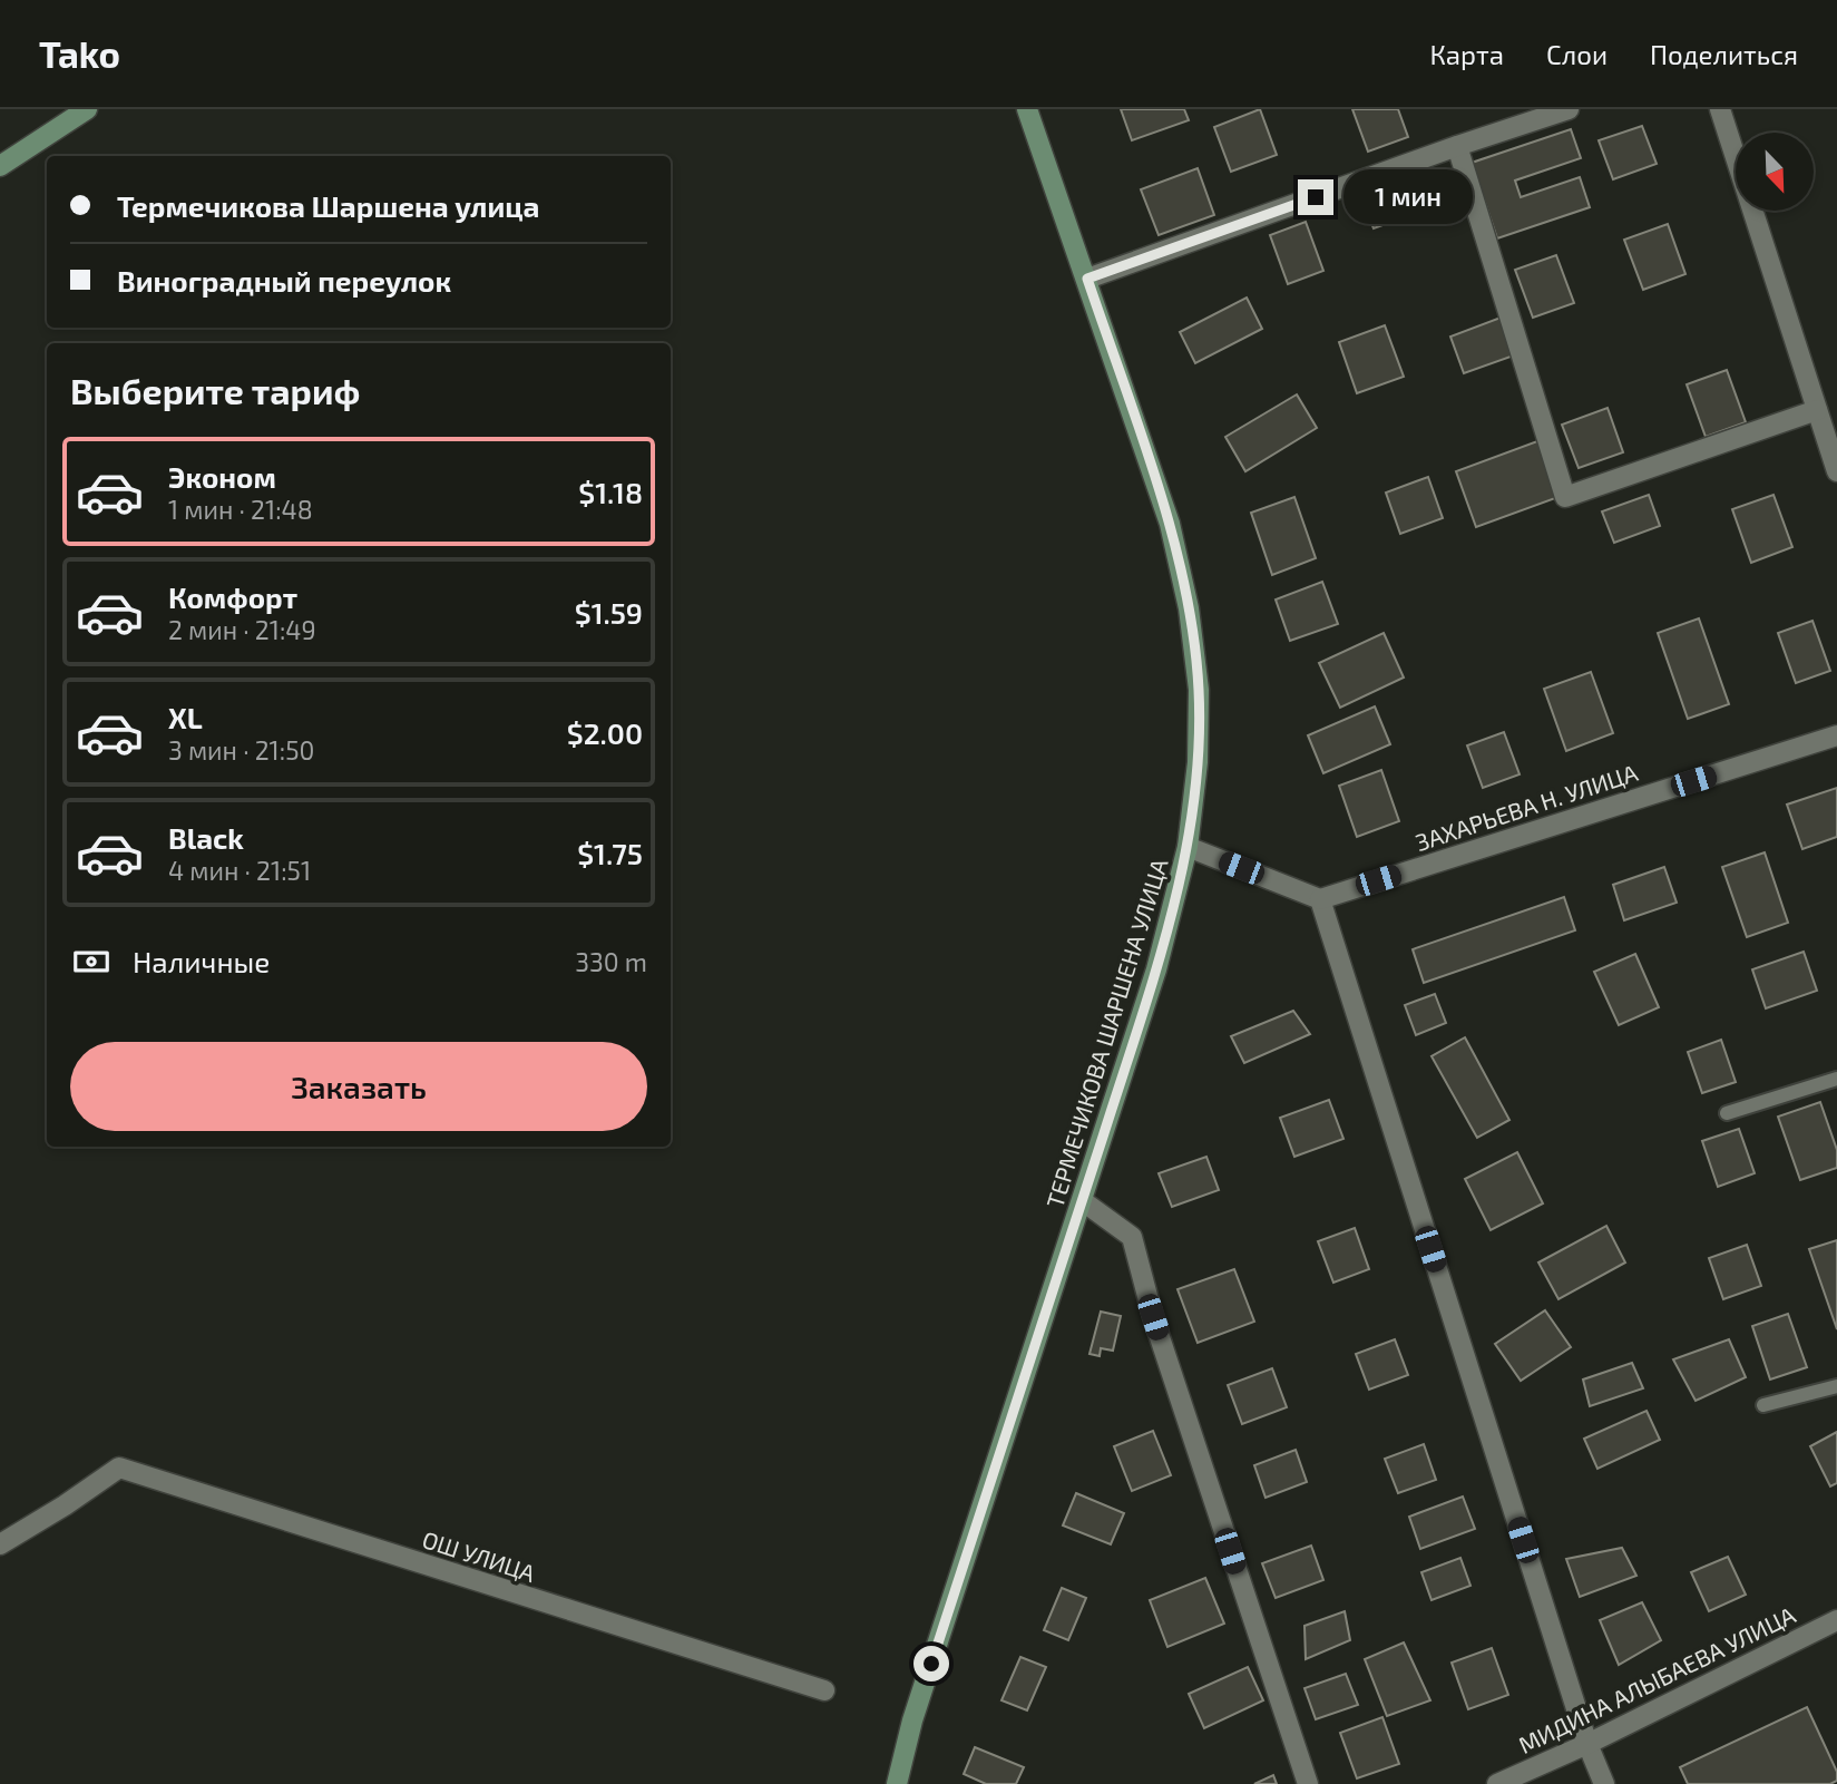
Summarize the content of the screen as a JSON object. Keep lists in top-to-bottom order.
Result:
{
  "streets": {
    "street": [
      "ЗАХАРЬЕВА Н. УЛИЦА",
      "ТЕРМЕЧИКОВА ШАРШЕНА УЛИЦА",
      "ОШ УЛИЦА",
      "МИДИНА АЛЫБАЕВА УЛИЦА"
    ]
  },
  "north": "bottom right",
  "page": {
    "header": "Tako",
    "nav": ["Карта", "Слои", "Поделиться"],
    "banner": ["Термечикова Шаршена улица", "Виноградный переулок"],
    "bubble": "1 мин",
    "heading": "Выберите тариф",
    "list": [
      {
        "name": "Эконом",
        "note": "1 мин · 21:48",
        "value": "$1.18"
      },
      {
        "name": "Комфорт",
        "note": "2 мин · 21:49",
        "value": "$1.59"
      },
      {
        "name": "XL",
        "note": "3 мин · 21:50",
        "value": "$2.00"
      },
      {
        "name": "Black",
        "note": "4 мин · 21:51",
        "value": "$1.75"
      }
    ],
    "pay": ["Наличные", "330 m"],
    "buttons": "Заказать"
  }
}
